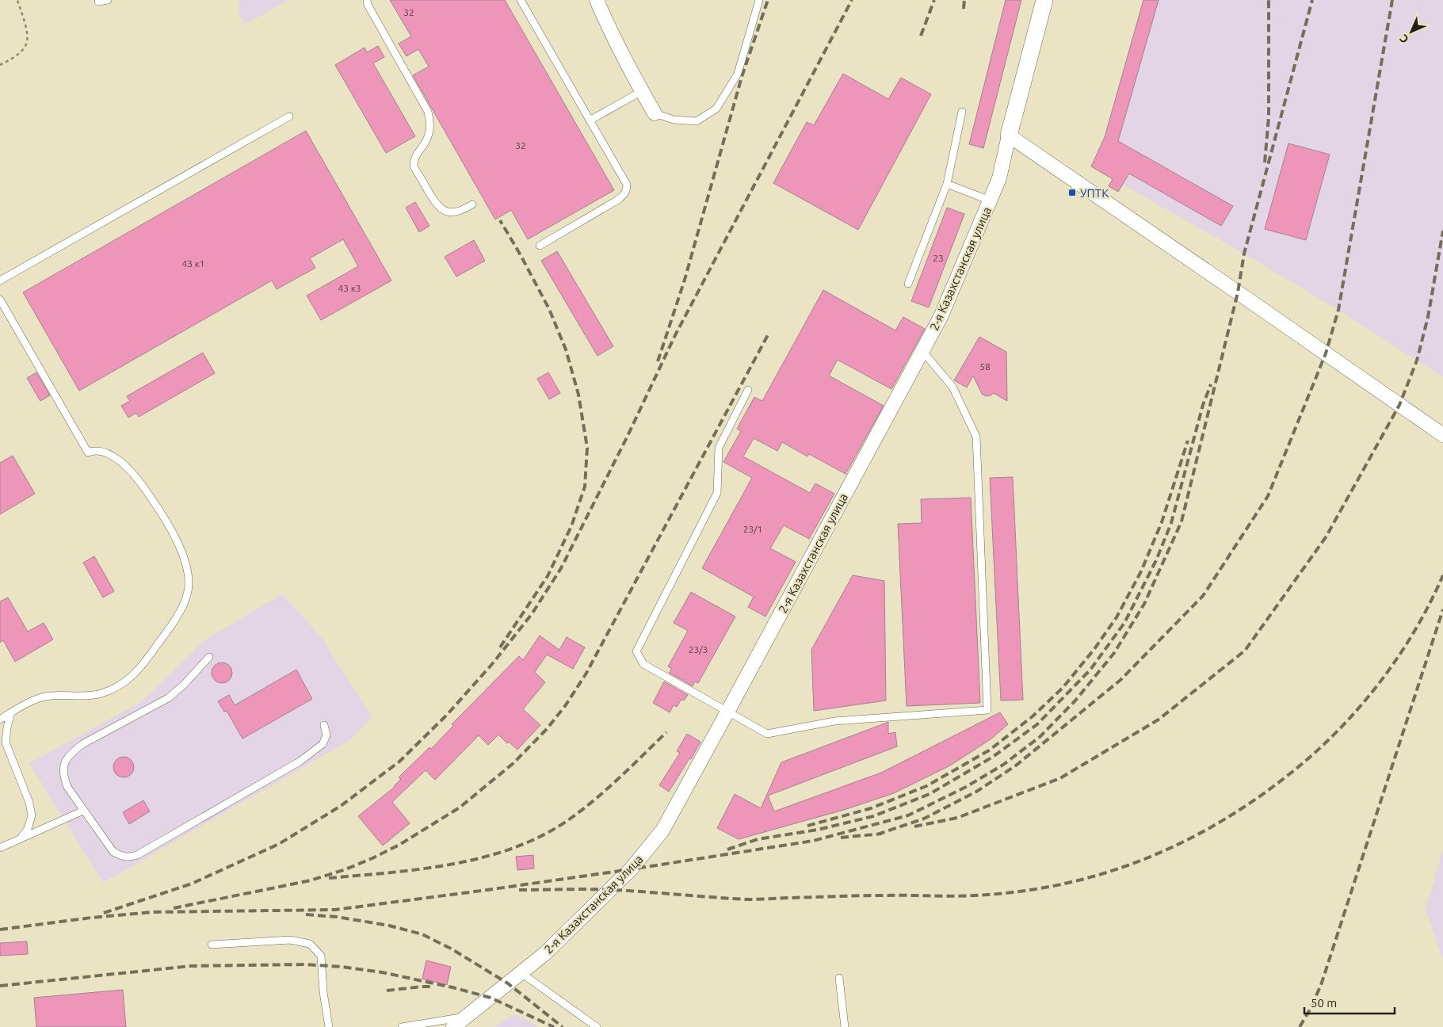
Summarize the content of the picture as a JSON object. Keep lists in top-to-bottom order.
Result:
{
  "streets": {
    "street": ["2-я Казахстанская улица"]
  },
  "places": {
    "transit": ["УПТК"]
  },
  "house_numbers": [
    "32",
    "32",
    "23",
    "43 к1",
    "43 к3",
    "58",
    "23/1",
    "23/3"
  ],
  "scale_bar": "50 m",
  "north": "bottom left"
}
